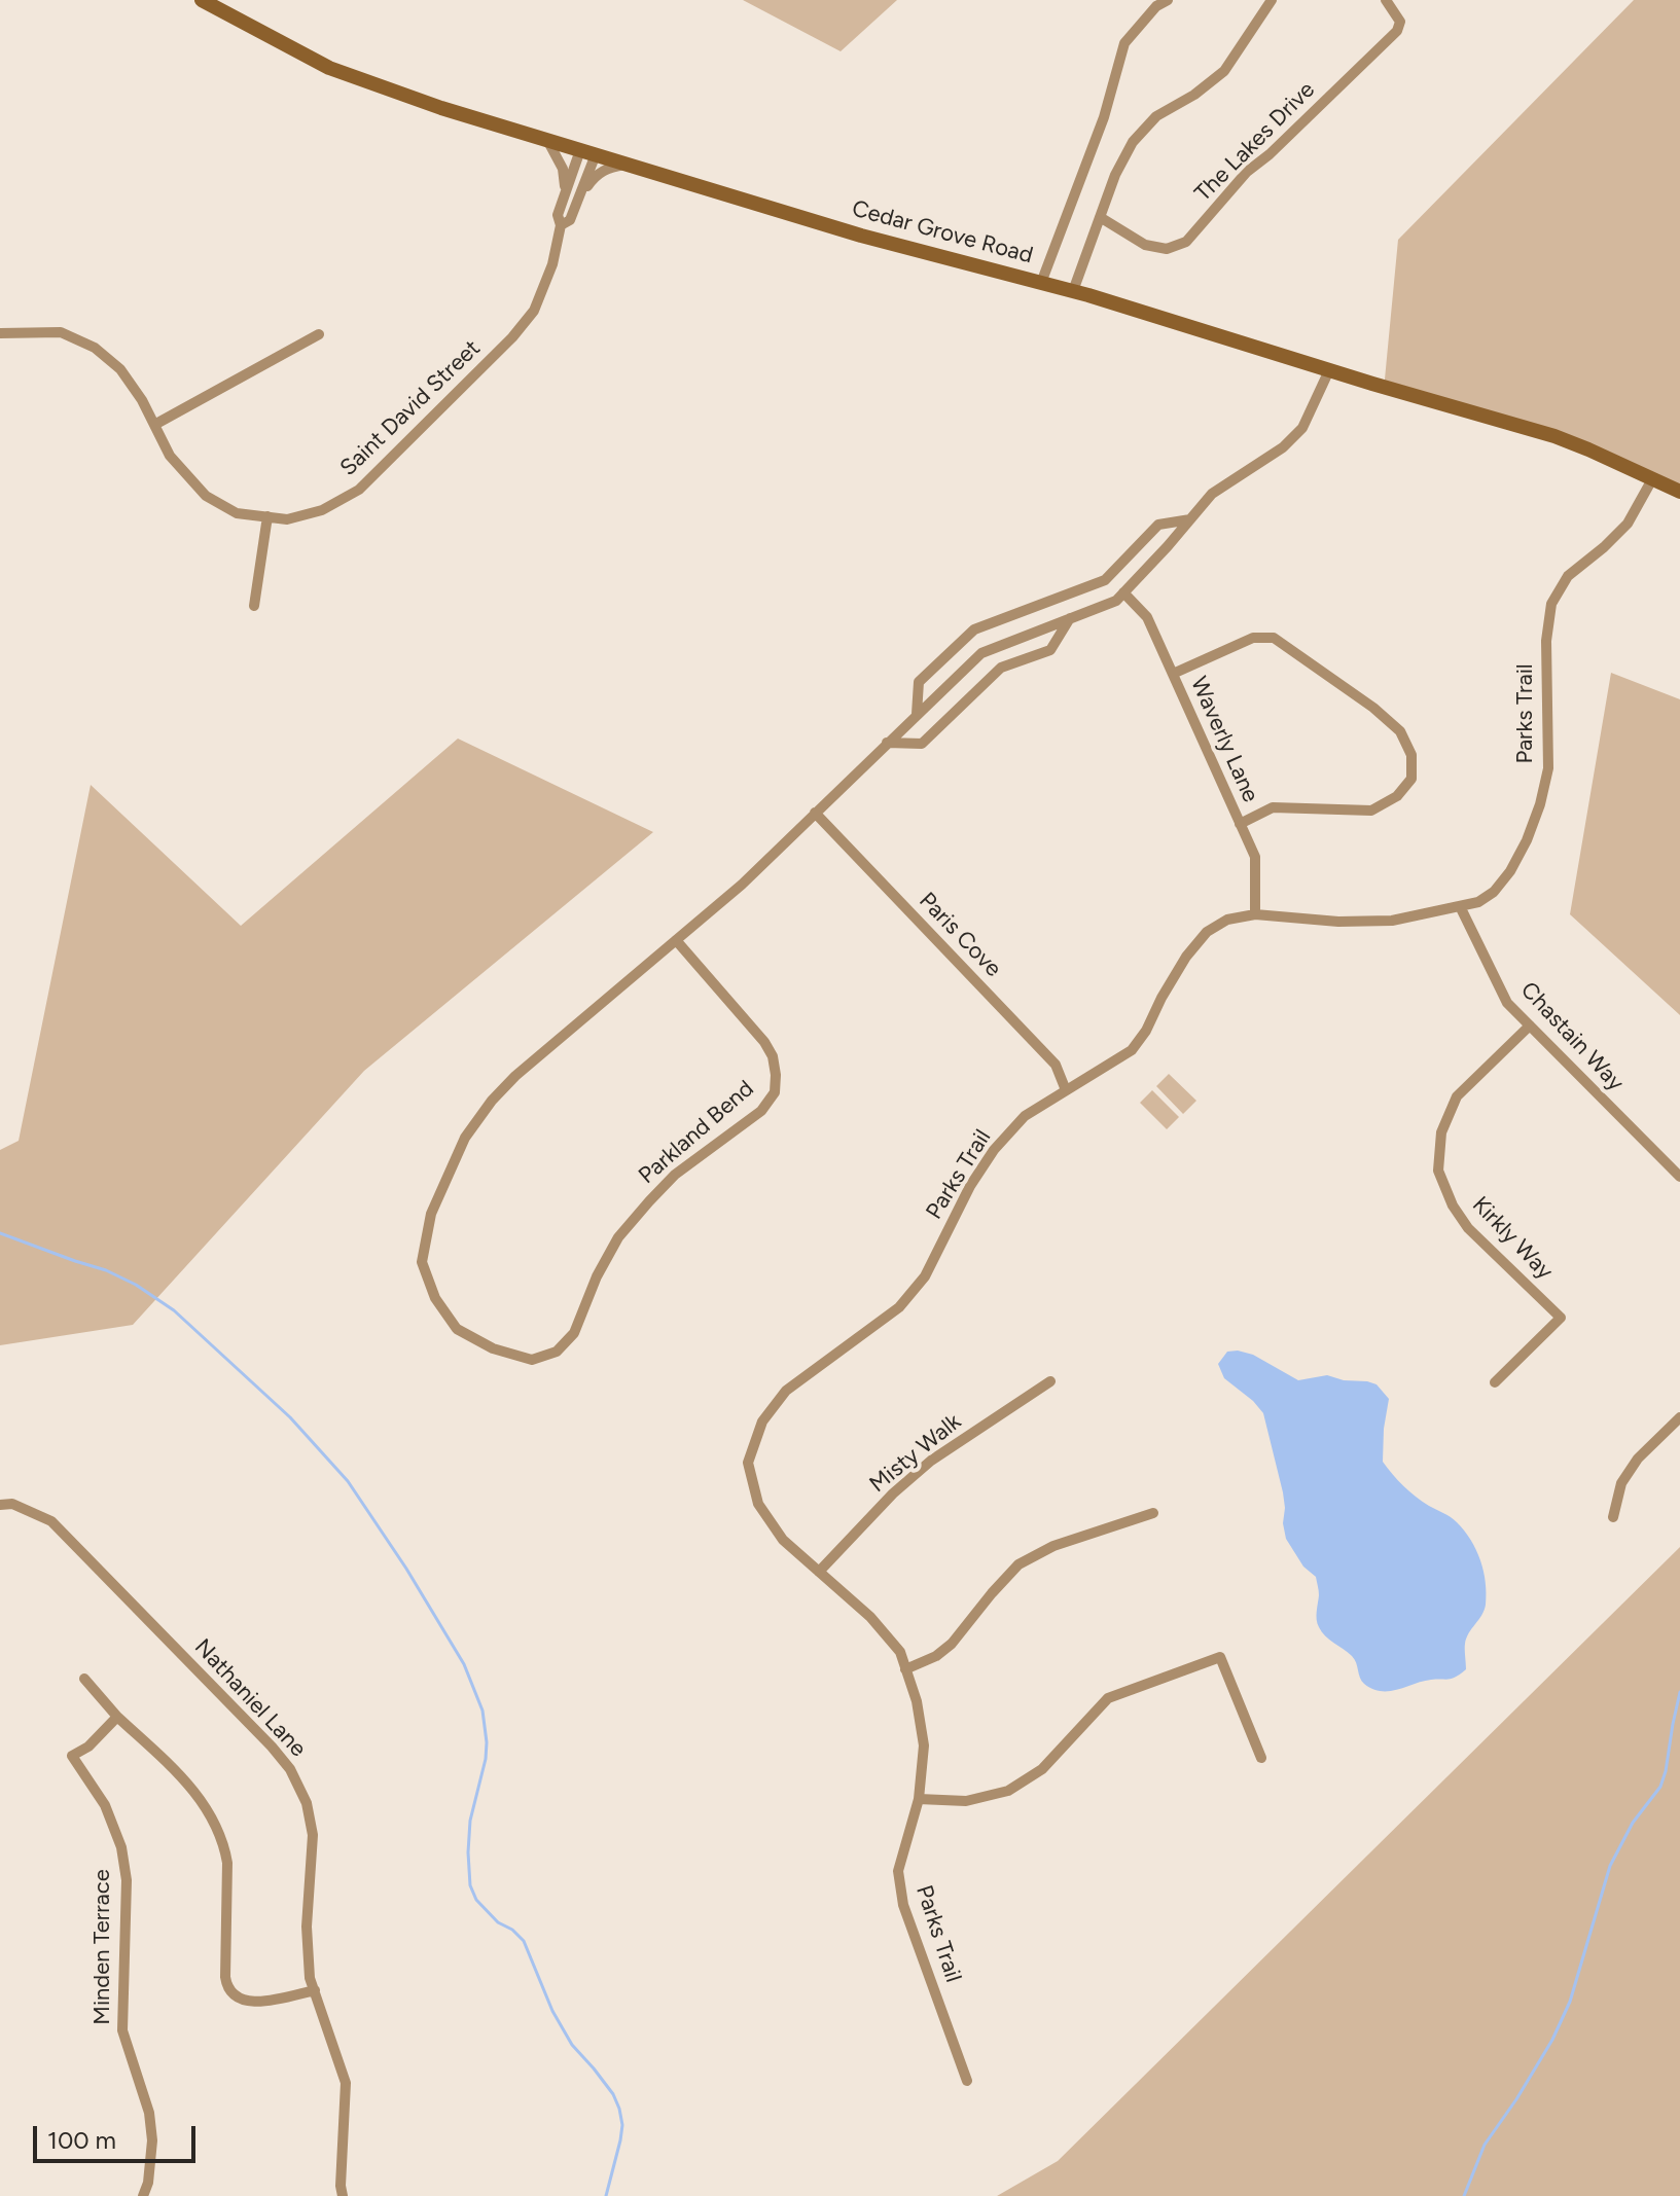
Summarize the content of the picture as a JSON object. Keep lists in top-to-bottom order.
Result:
{
  "streets": {
    "main road": ["Cedar Grove Road"],
    "street": [
      "The Lakes Drive",
      "Saint David Street",
      "Parks Trail",
      "Waverly Lane",
      "Paris Cove",
      "Chastain Way",
      "Parkland Bend",
      "Kirkly Way",
      "Misty Walk",
      "Nathaniel Lane",
      "Minden Terrace"
    ]
  },
  "crossings": [
    ["Cedar Grove Road", "Saint David Street"],
    ["Cedar Grove Road", "Parks Trail"],
    ["Cedar Grove Road", "Parkland Bend"],
    ["Parks Trail", "Waverly Lane"],
    ["Parks Trail", "Paris Cove"],
    ["Parks Trail", "Chastain Way"],
    ["Parks Trail", "Misty Walk"],
    ["Waverly Lane", "Parkland Bend"],
    ["Paris Cove", "Parkland Bend"],
    ["Chastain Way", "Kirkly Way"]
  ],
  "scale_bar": "100 m"
}
